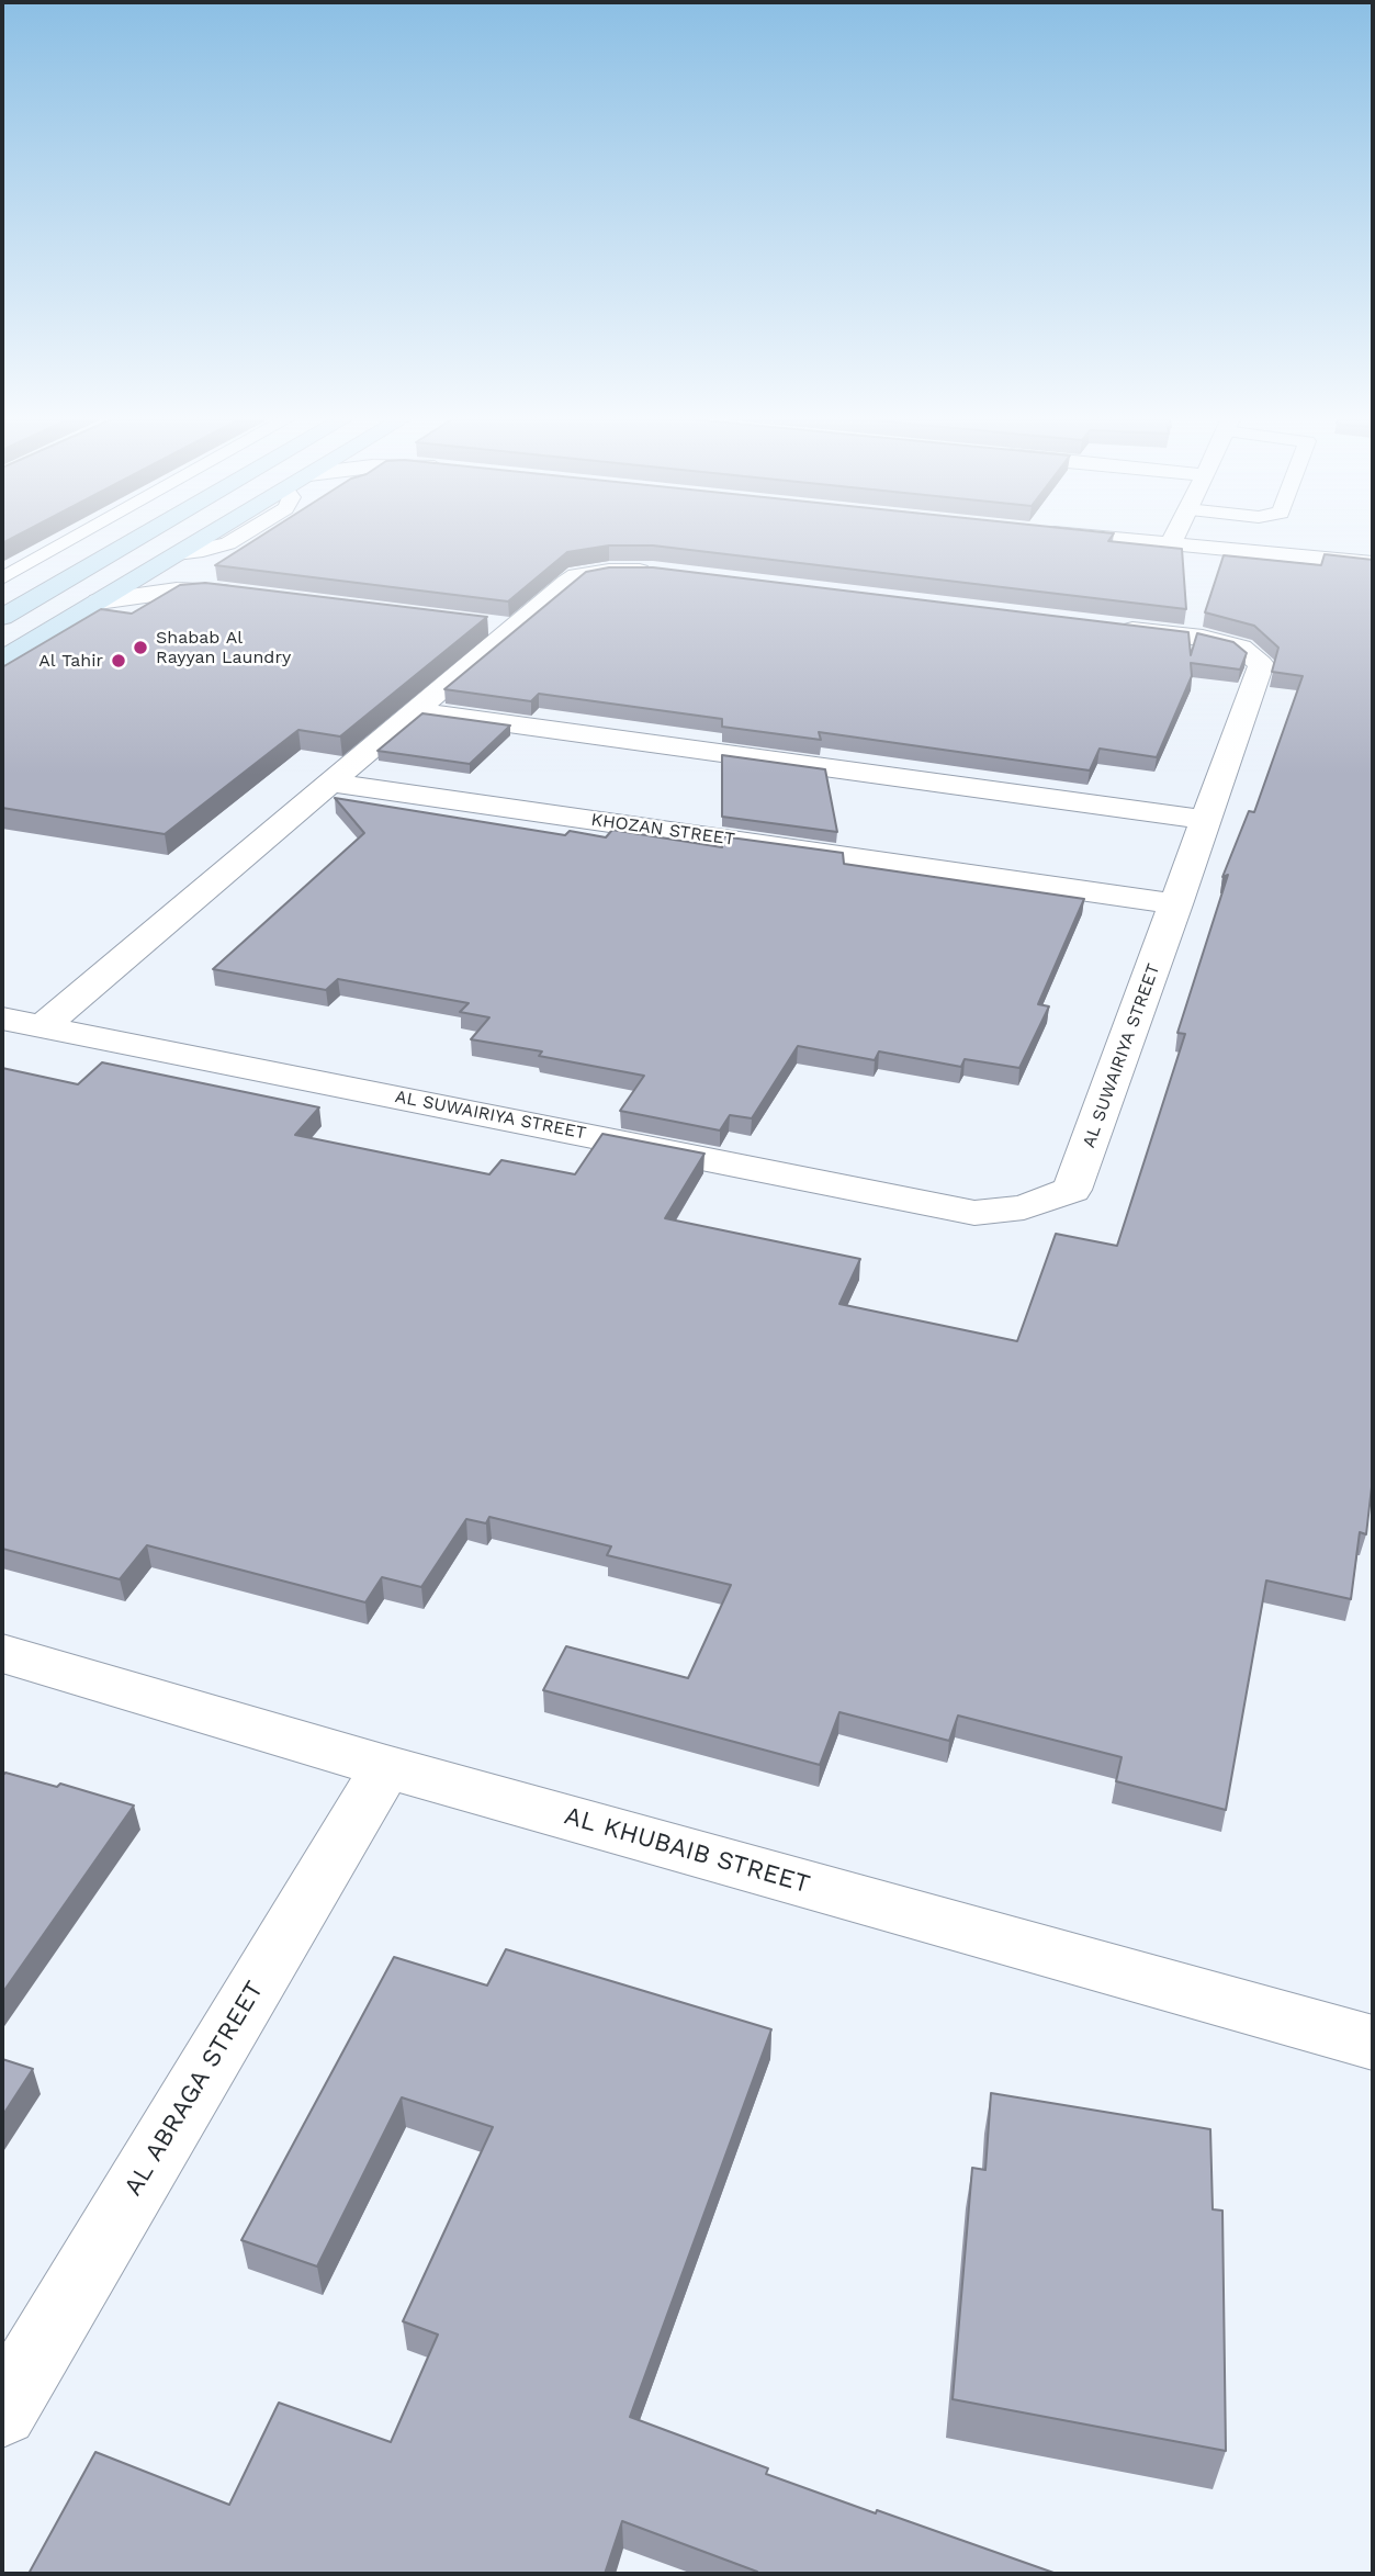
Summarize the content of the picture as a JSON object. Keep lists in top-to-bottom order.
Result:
{
  "streets": {
    "street": [
      "KHOZAN STREET",
      "AL SUWAIRIYA STREET",
      "AL KHUBAIB STREET",
      "AL ABRAGA STREET"
    ]
  },
  "crossings": [
    ["KHOZAN STREET", "AL SUWAIRIYA STREET"],
    ["AL KHUBAIB STREET", "AL ABRAGA STREET"]
  ],
  "places": ["Shabab Al Rayyan Laundry", "Al Tahir"]
}
